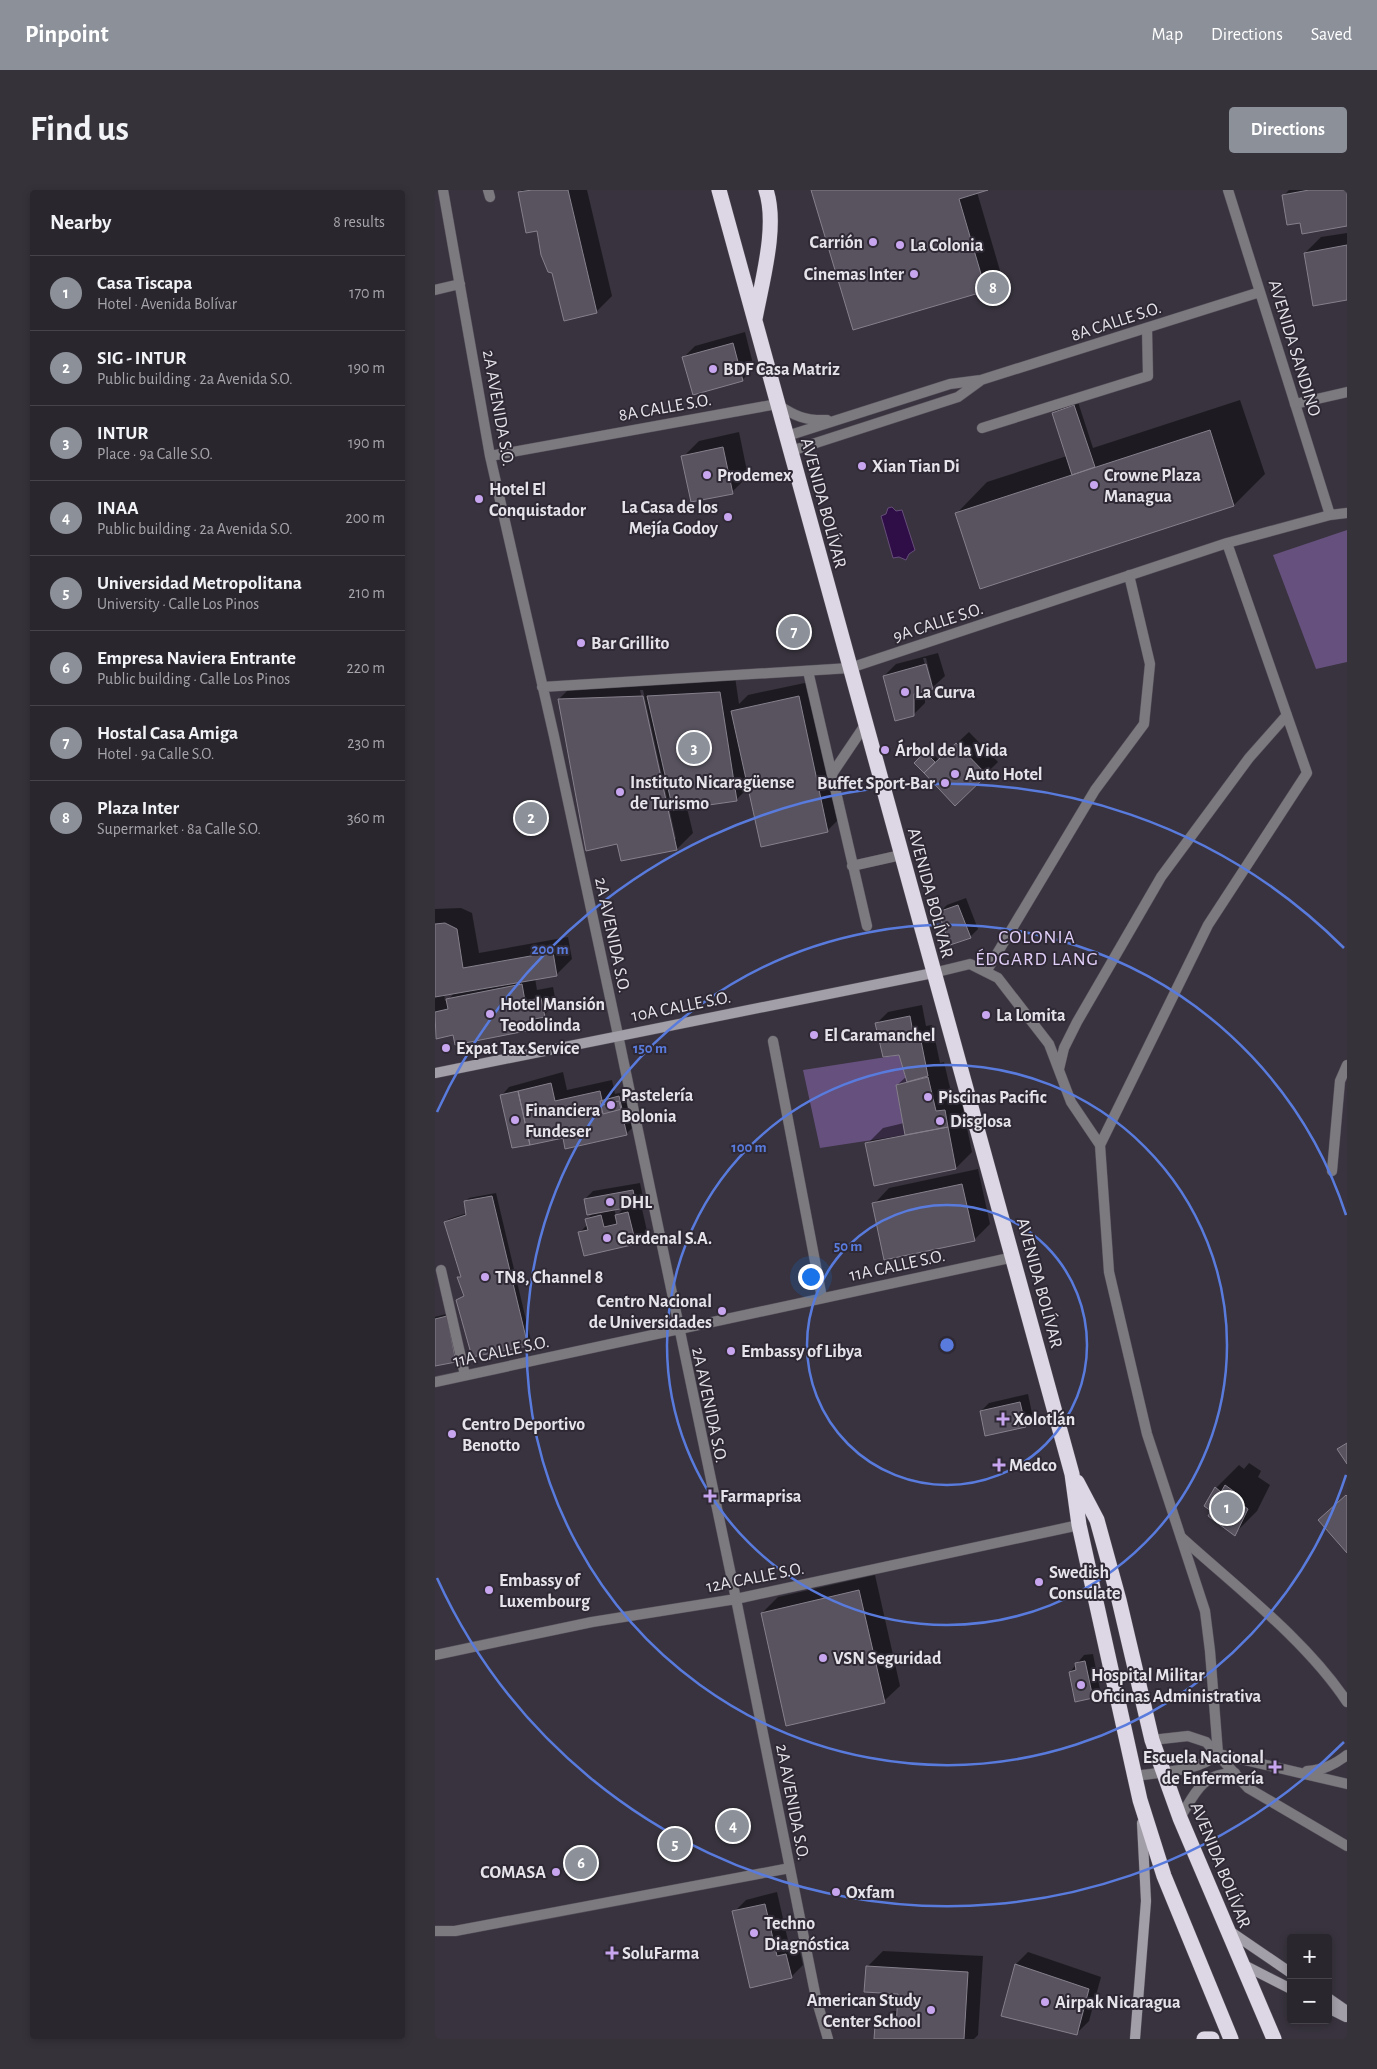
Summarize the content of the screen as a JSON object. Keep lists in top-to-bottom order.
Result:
{
  "streets": {
    "highway": ["AVENIDA BOLÍVAR"],
    "street": [
      "8A CALLE S.O.",
      "AVENIDA SANDINO",
      "2A AVENIDA S.O.",
      "9A CALLE S.O.",
      "10A CALLE S.O.",
      "11A CALLE S.O.",
      "12A CALLE S.O."
    ]
  },
  "crossings": [
    ["8A CALLE S.O.", "AVENIDA SANDINO"],
    ["8A CALLE S.O.", "2A AVENIDA S.O."],
    ["8A CALLE S.O.", "AVENIDA BOLÍVAR"],
    ["AVENIDA SANDINO", "9A CALLE S.O."],
    ["2A AVENIDA S.O.", "9A CALLE S.O."],
    ["2A AVENIDA S.O.", "10A CALLE S.O."],
    ["2A AVENIDA S.O.", "11A CALLE S.O."],
    ["2A AVENIDA S.O.", "12A CALLE S.O."],
    ["AVENIDA BOLÍVAR", "9A CALLE S.O."],
    ["AVENIDA BOLÍVAR", "10A CALLE S.O."],
    ["AVENIDA BOLÍVAR", "11A CALLE S.O."],
    ["AVENIDA BOLÍVAR", "12A CALLE S.O."]
  ],
  "districts": ["COLONIA ÉDGARD LANG"],
  "places": {
    "other": [
      "Carrión",
      "La Colonia",
      "Cinemas Inter",
      "BDF Casa Matriz",
      "Xian Tian Di",
      "Prodemex",
      "Crowne Plaza Managua",
      "Hotel El Conquistador",
      "La Casa de los Mejía Godoy",
      "Bar Grillito",
      "La Curva",
      "Árbol de la Vida",
      "Auto Hotel",
      "Buffet Sport-Bar",
      "Instituto Nicaragüense de Turismo",
      "Hotel Mansión Teodolinda",
      "La Lomita",
      "El Caramanchel",
      "Expat Tax Service",
      "Piscinas Pacific",
      "Pastelería Bolonia",
      "Financiera Fundeser",
      "Disglosa",
      "DHL",
      "Cardenal S.A.",
      "TN8, Channel 8",
      "Centro Nacional de Universidades",
      "Embassy of Libya",
      "Centro Deportivo Benotto",
      "Swedish Consulate",
      "Embassy of Luxembourg",
      "VSN Seguridad",
      "Hospital Militar Oficinas Administrativa",
      "COMASA",
      "Oxfam",
      "Techno Diagnóstica",
      "Airpak Nicaragua",
      "American Study Center School"
    ],
    "health": [
      "Xolotlán",
      "Medco",
      "Farmaprisa",
      "Escuela Nacional de Enfermería",
      "SoluFarma"
    ]
  },
  "page": {
    "header": "Pinpoint",
    "nav": ["Map", "Directions", "Saved"],
    "buttons": "Directions",
    "title": "Find us",
    "heading": ["Nearby", "8 results"],
    "list": [
      {
        "mark": "1",
        "name": "Casa Tiscapa",
        "note": "Hotel · Avenida Bolívar",
        "value": "170 m"
      },
      {
        "mark": "2",
        "name": "SIG - INTUR",
        "note": "Public building · 2a Avenida S.O.",
        "value": "190 m"
      },
      {
        "mark": "3",
        "name": "INTUR",
        "note": "Place · 9a Calle S.O.",
        "value": "190 m"
      },
      {
        "mark": "4",
        "name": "INAA",
        "note": "Public building · 2a Avenida S.O.",
        "value": "200 m"
      },
      {
        "mark": "5",
        "name": "Universidad Metropolitana",
        "note": "University · Calle Los Pinos",
        "value": "210 m"
      },
      {
        "mark": "6",
        "name": "Empresa Naviera Entrante",
        "note": "Public building · Calle Los Pinos",
        "value": "220 m"
      },
      {
        "mark": "7",
        "name": "Hostal Casa Amiga",
        "note": "Hotel · 9a Calle S.O.",
        "value": "230 m"
      },
      {
        "mark": "8",
        "name": "Plaza Inter",
        "note": "Supermarket · 8a Calle S.O.",
        "value": "360 m"
      }
    ],
    "pins": [
      "8",
      "7",
      "3",
      "2",
      "1",
      "4",
      "5",
      "6"
    ],
    "map_buttons": ["+", "−"]
  },
  "rings": [
    "200 m",
    "150 m",
    "100 m",
    "50 m"
  ]
}
